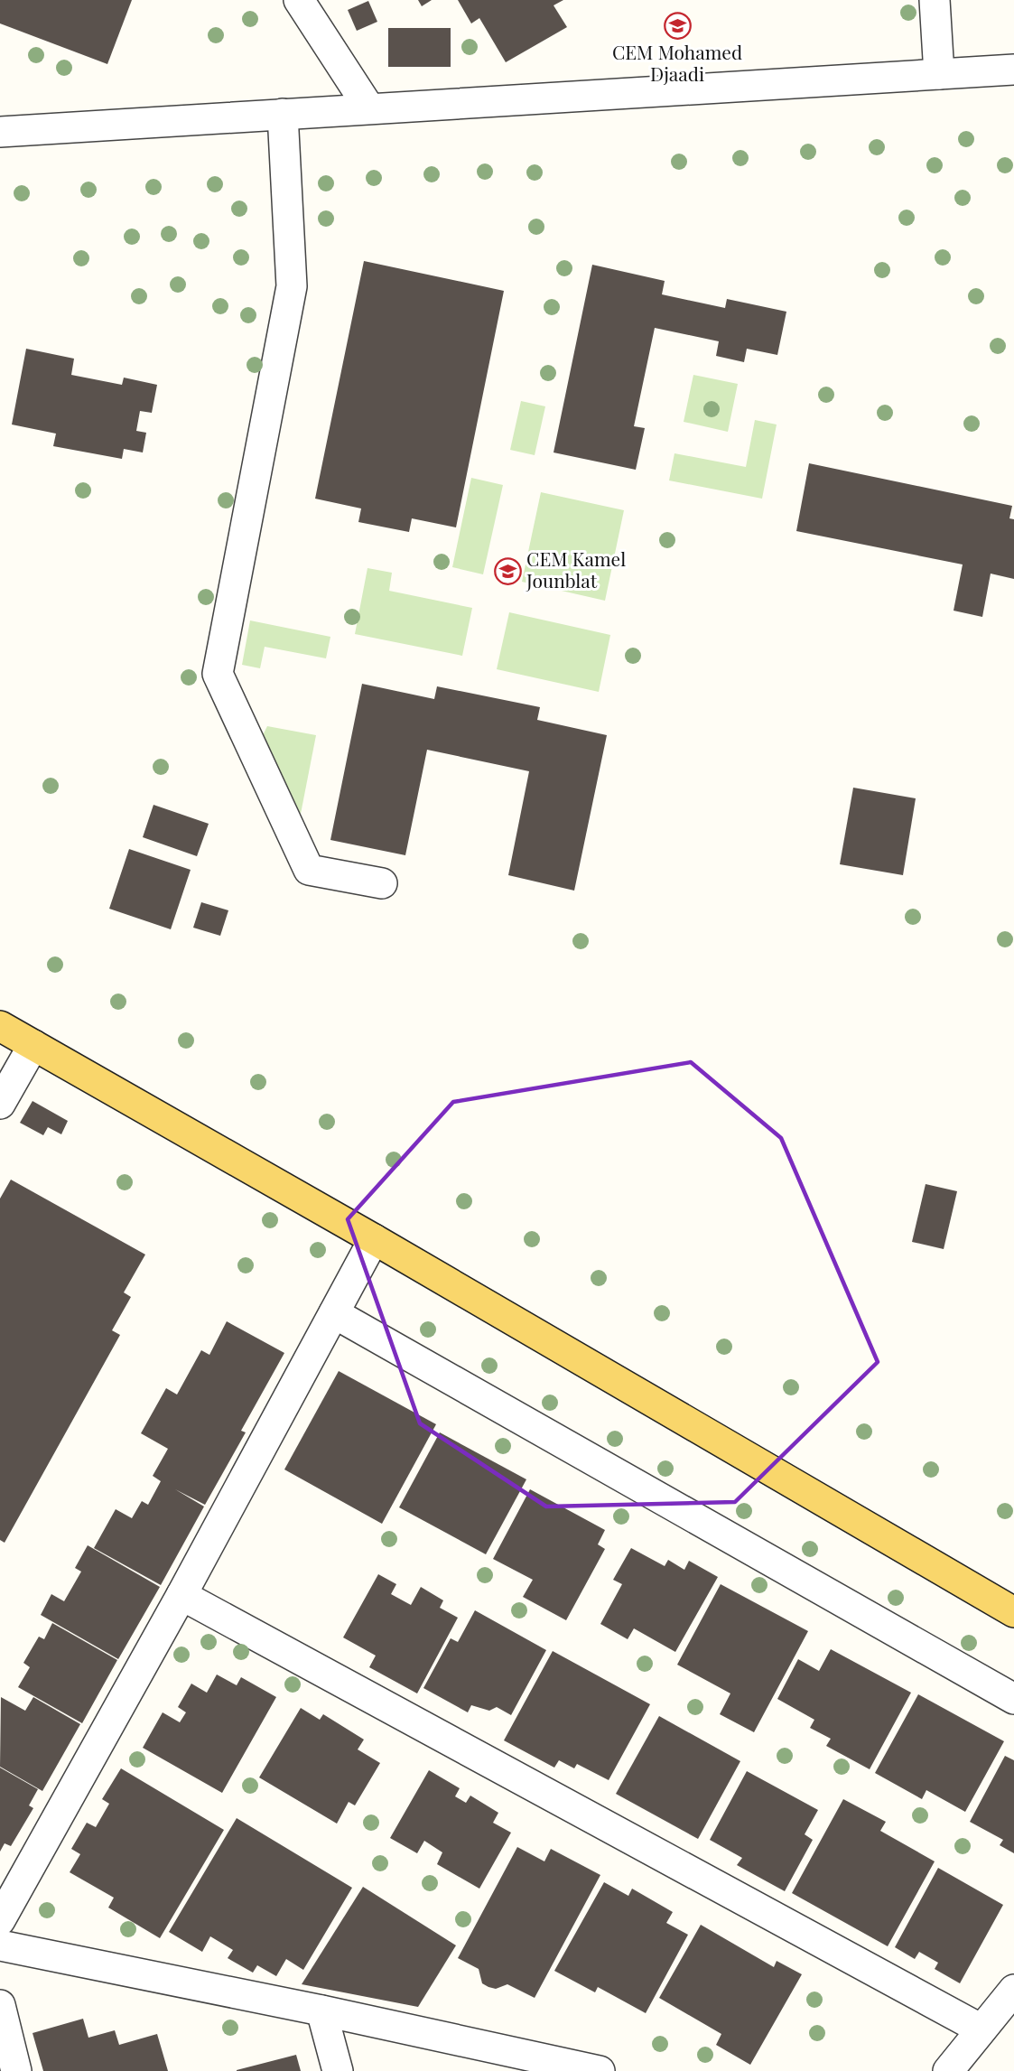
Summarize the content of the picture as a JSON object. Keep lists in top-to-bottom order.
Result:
{
  "places": {
    "school or university": ["CEM Mohamed Djaadi", "CEM Kamel Jounblat"]
  }
}
